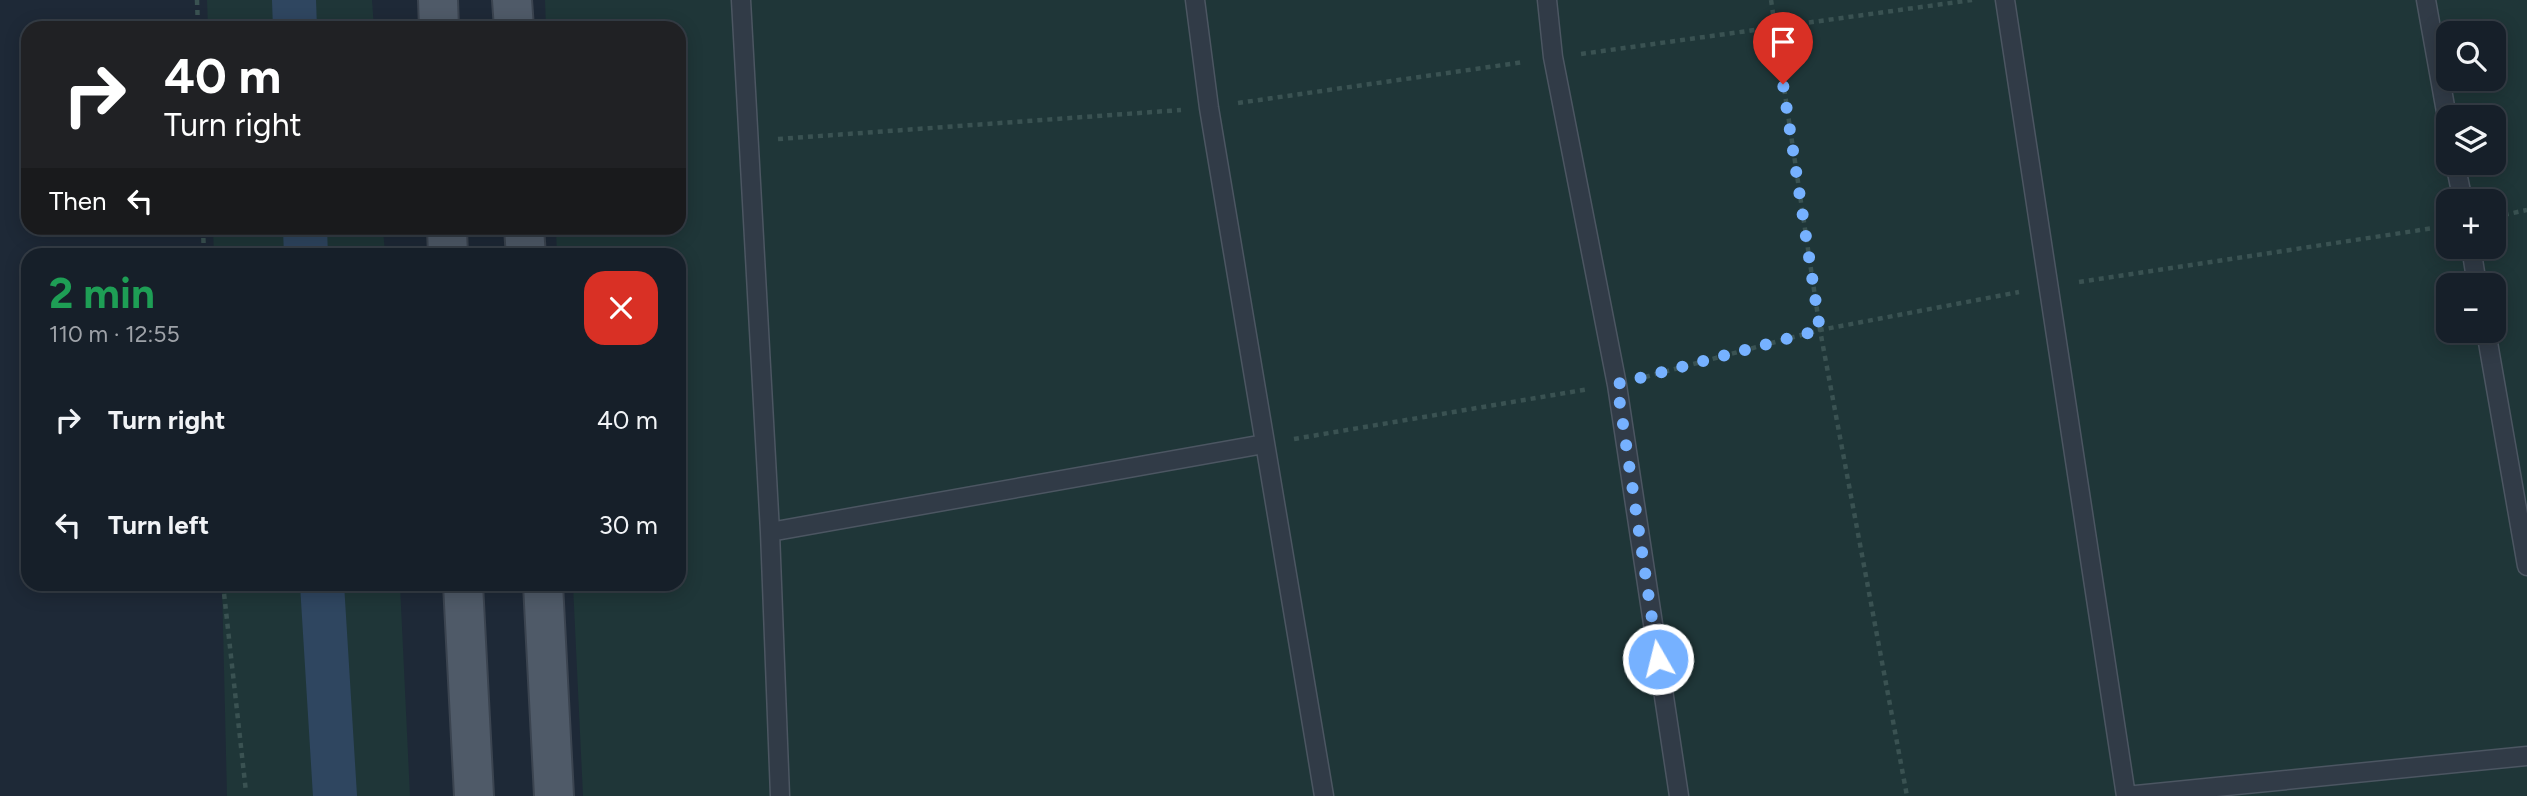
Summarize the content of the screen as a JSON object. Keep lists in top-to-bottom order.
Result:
{
  "page": {
    "map_buttons": ["+", "−"],
    "turn": ["40 m", "Turn right"],
    "then": "Then",
    "heading": ["2 min", "110 m · 12:55"],
    "list": [
      {
        "name": "Turn right",
        "value": "40 m"
      },
      {
        "name": "Turn left",
        "value": "30 m"
      }
    ]
  }
}
